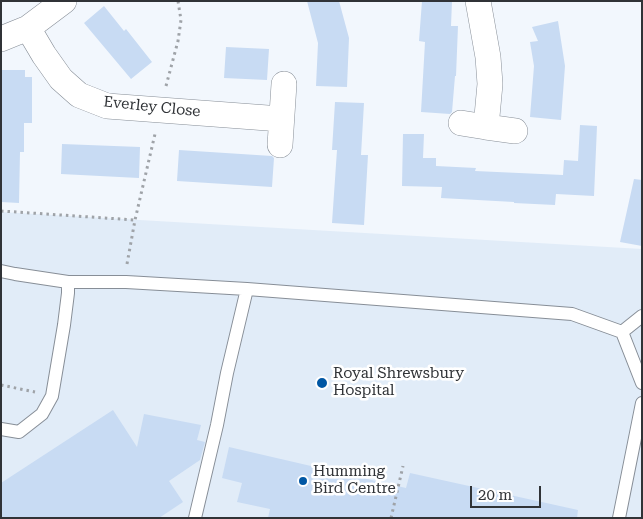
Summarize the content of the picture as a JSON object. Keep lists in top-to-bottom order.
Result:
{
  "streets": {
    "street": ["Everley Close"]
  },
  "places": ["Royal Shrewsbury Hospital", "Humming Bird Centre"],
  "scale_bar": "20 m"
}
